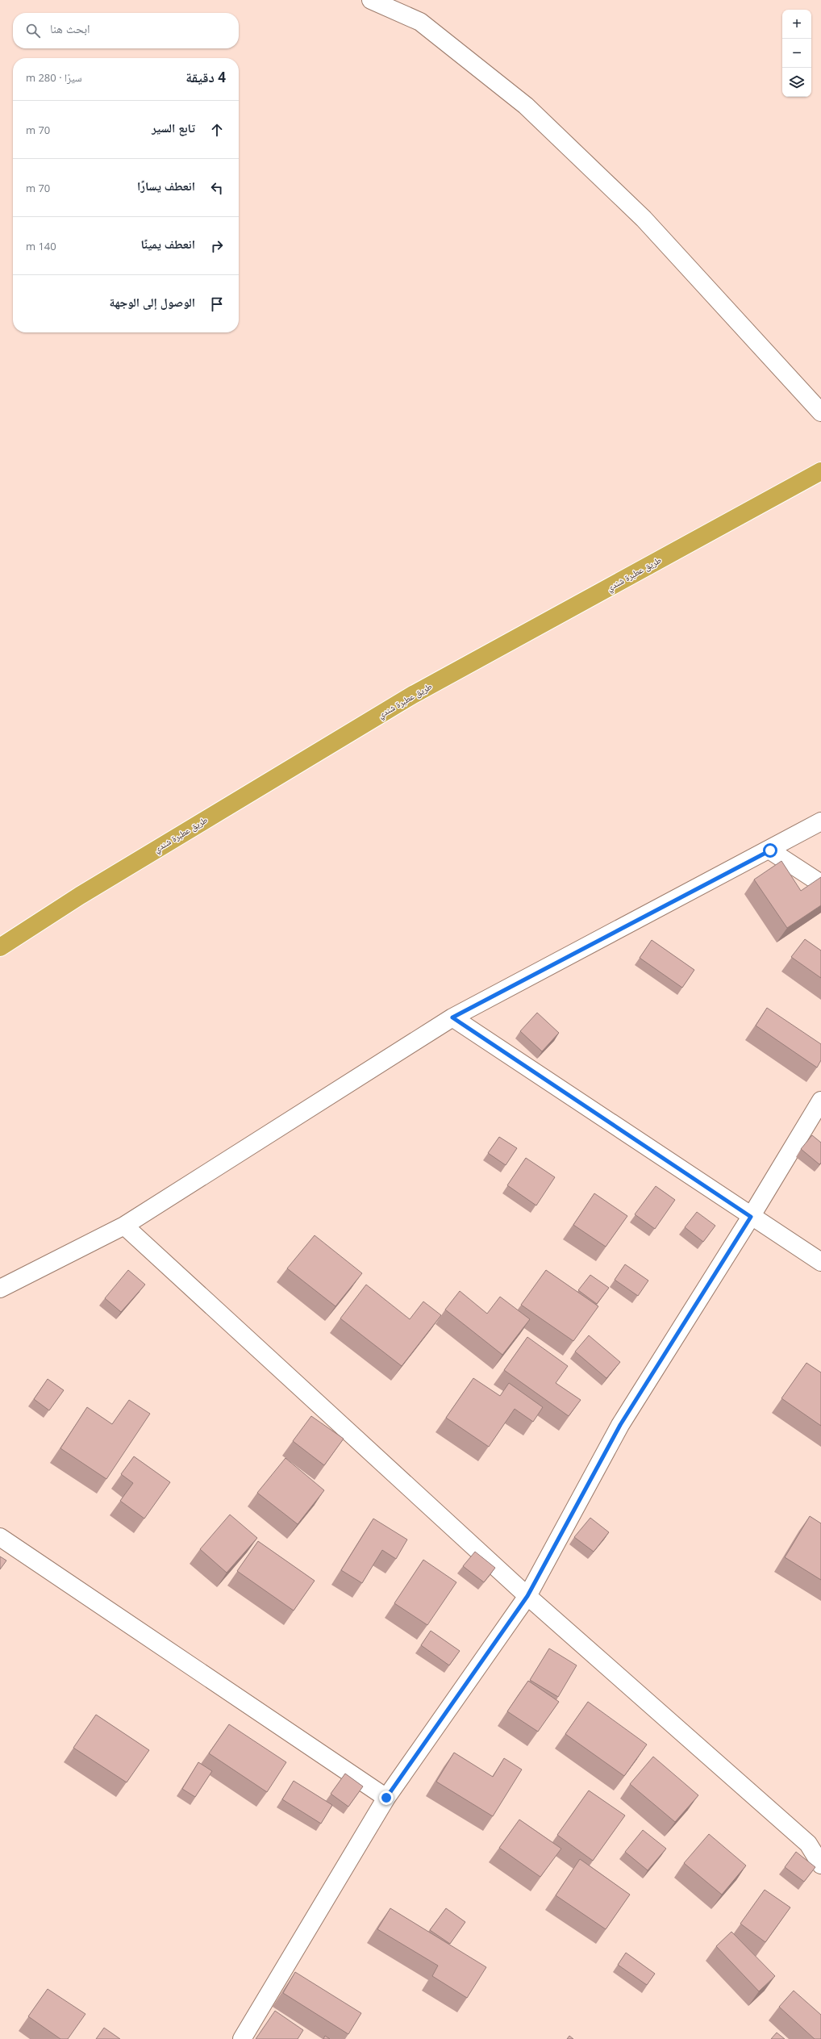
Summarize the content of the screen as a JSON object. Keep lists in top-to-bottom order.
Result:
{
  "streets": {
    "highway": ["طريق عطبرة شندي"]
  },
  "page": {
    "map_buttons": ["+", "−"],
    "search": "ابحث هنا",
    "heading": ["4 دقيقة", "سيرًا · 280 m"],
    "list": [
      ["تابع السير", "70 m"],
      ["انعطف يسارًا", "70 m"],
      ["انعطف يمينًا", "140 m"],
      "الوصول إلى الوجهة"
    ]
  }
}
